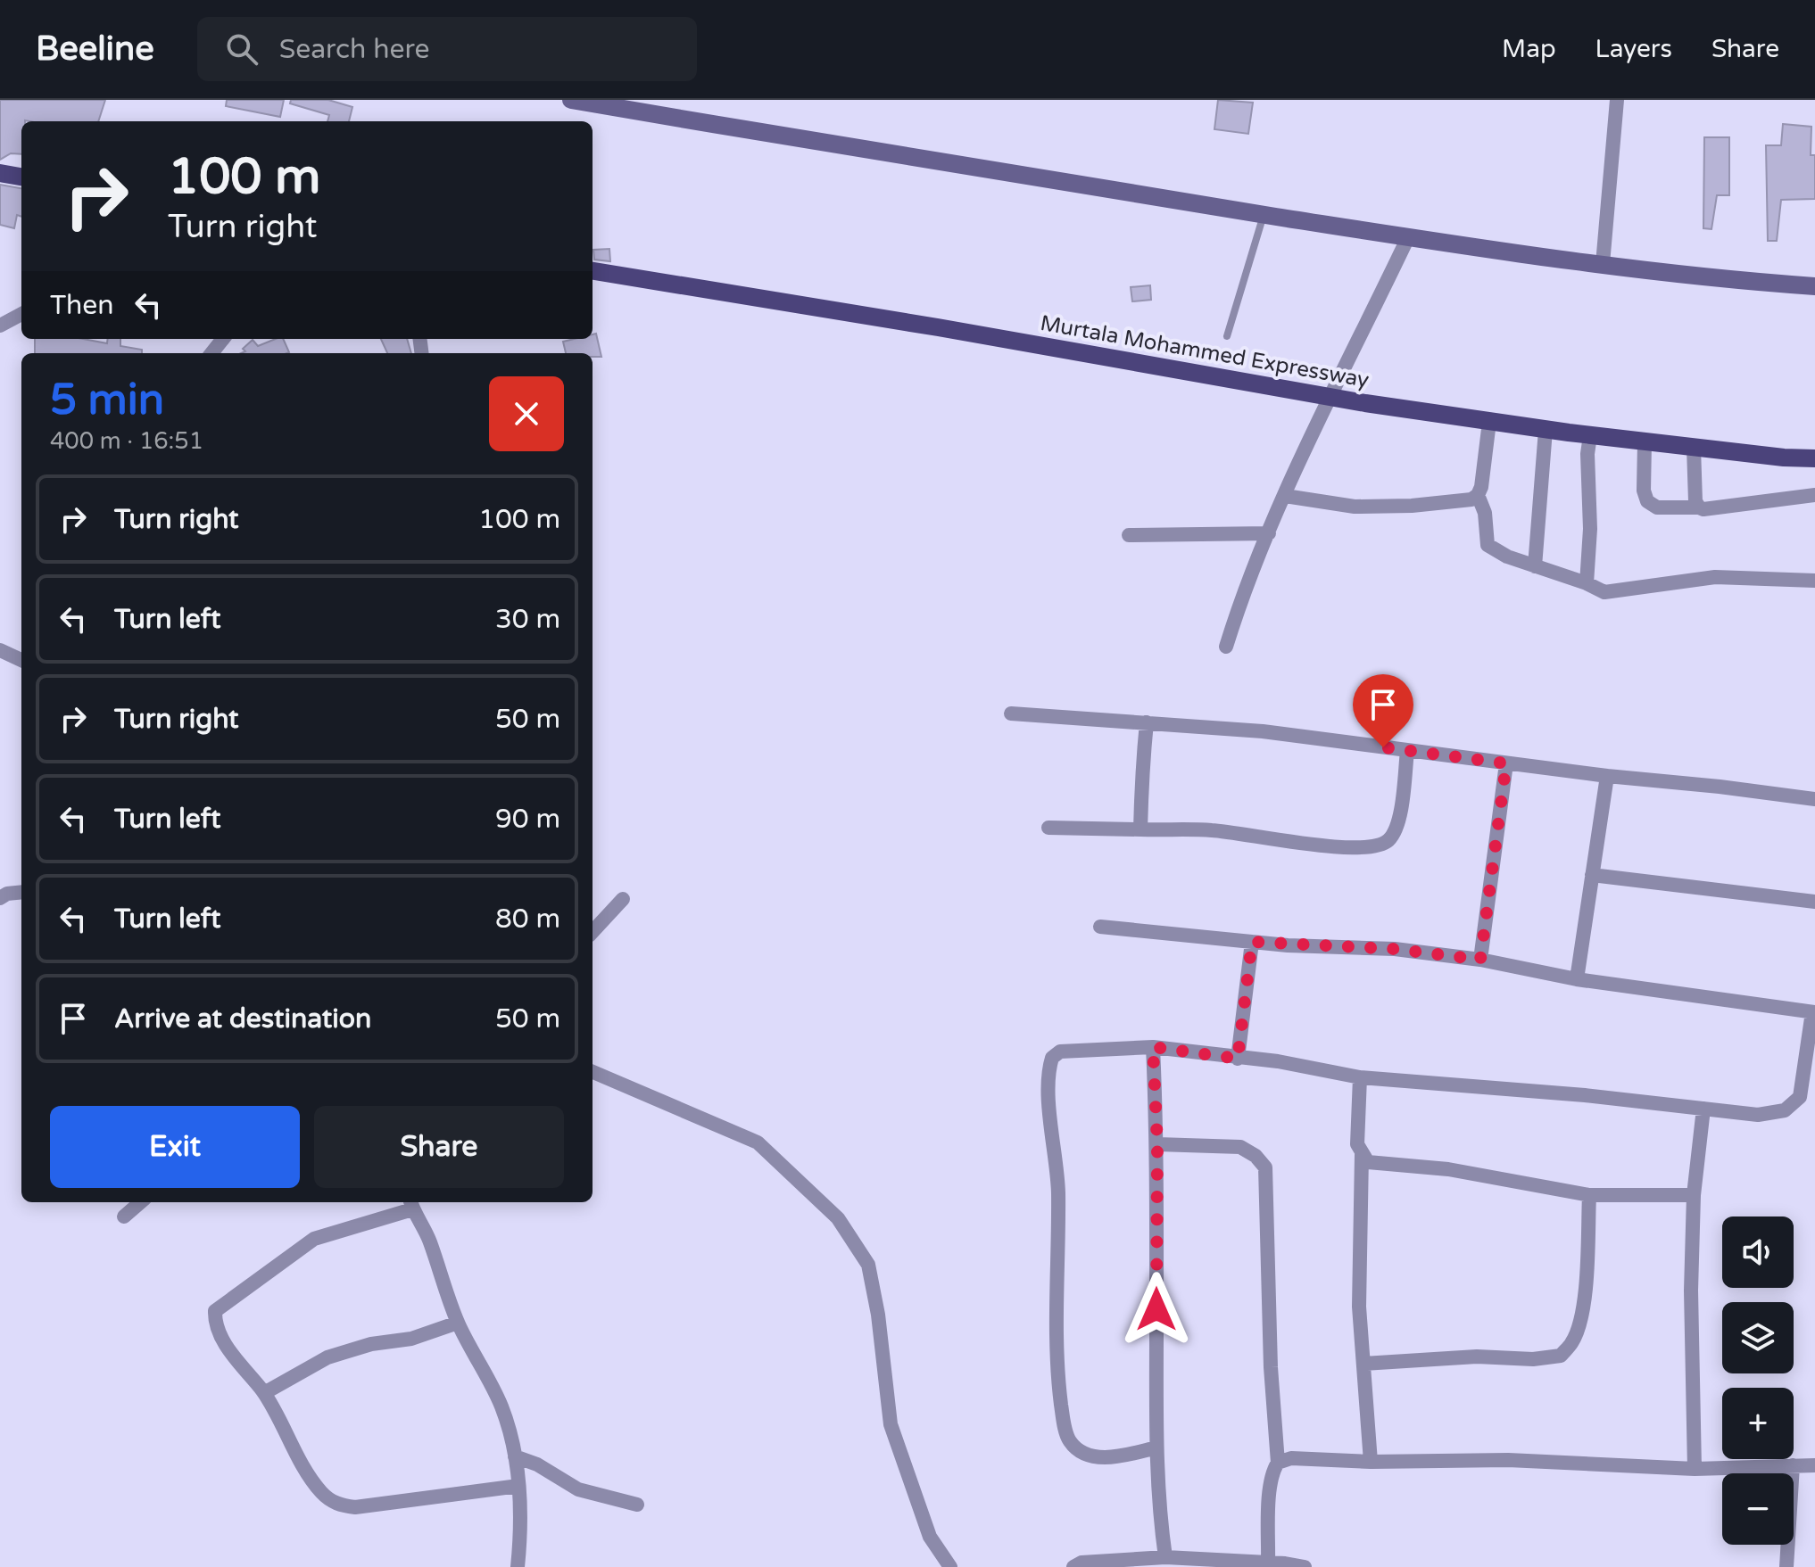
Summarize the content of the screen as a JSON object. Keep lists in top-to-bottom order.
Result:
{
  "streets": {
    "main road": ["Murtala Mohammed Expressway"]
  },
  "page": {
    "header": "Beeline",
    "search": "Search here",
    "nav": ["Map", "Layers", "Share"],
    "turn": ["100 m", "Turn right"],
    "then": "Then",
    "heading": ["5 min", "400 m · 16:51"],
    "list": [
      {
        "name": "Turn right",
        "value": "100 m"
      },
      {
        "name": "Turn left",
        "value": "30 m"
      },
      {
        "name": "Turn right",
        "value": "50 m"
      },
      {
        "name": "Turn left",
        "value": "90 m"
      },
      {
        "name": "Turn left",
        "value": "80 m"
      },
      {
        "name": "Arrive at destination",
        "value": "50 m"
      }
    ],
    "buttons": ["Exit", "Share"],
    "map_buttons": ["+", "−"]
  }
}
